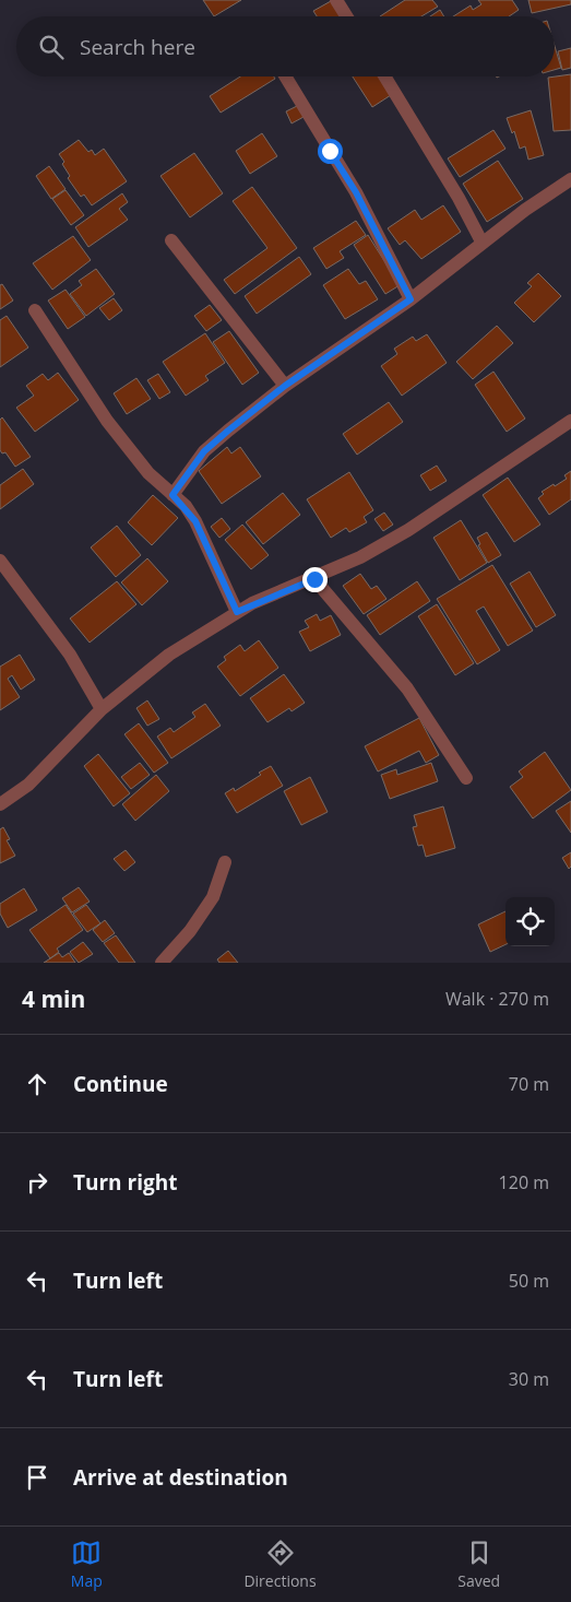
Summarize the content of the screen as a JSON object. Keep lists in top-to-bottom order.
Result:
{
  "page": {
    "search": "Search here",
    "heading": ["4 min", "Walk · 270 m"],
    "list": [
      ["Continue", "70 m"],
      ["Turn right", "120 m"],
      ["Turn left", "50 m"],
      ["Turn left", "30 m"],
      "Arrive at destination"
    ],
    "nav": ["Map", "Directions", "Saved"]
  }
}
